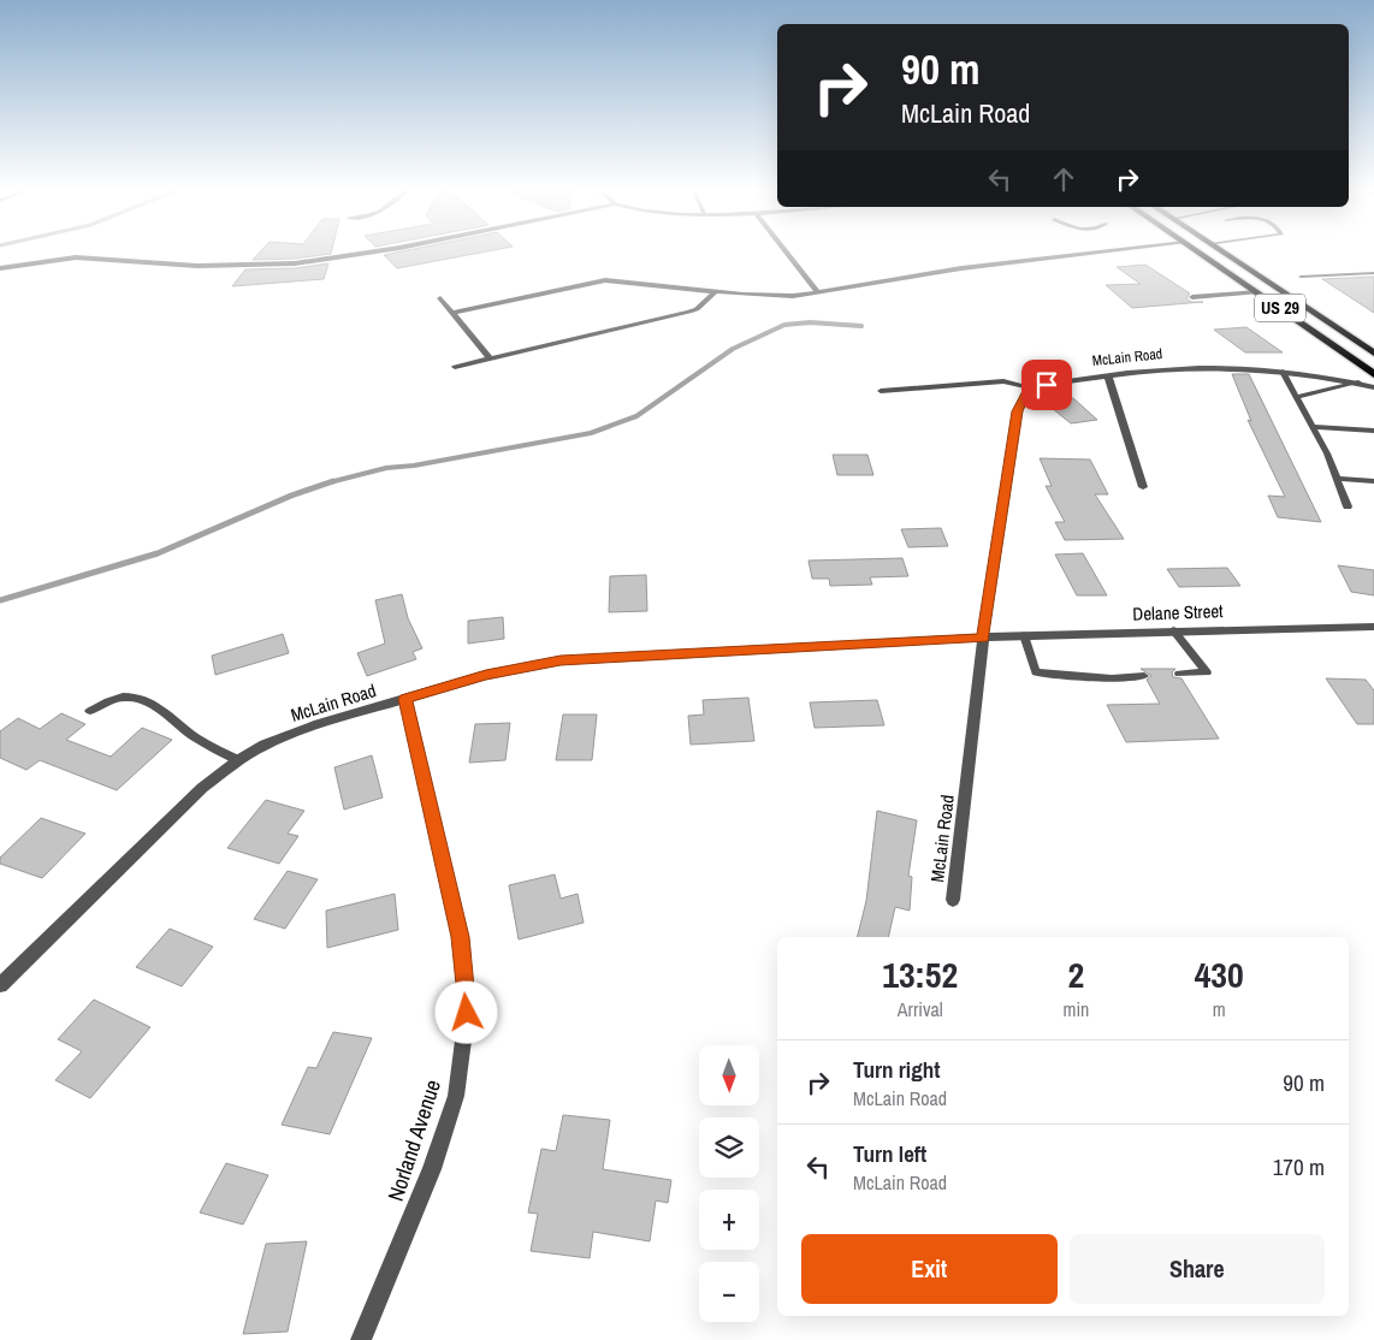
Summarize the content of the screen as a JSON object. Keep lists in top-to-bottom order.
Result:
{
  "streets": {
    "main road": ["US 29"],
    "street": ["McLain Road", "Delane Street", "Norland Avenue"]
  },
  "crossings": [
    ["McLain Road", "Delane Street"],
    ["McLain Road", "Norland Avenue"]
  ],
  "north": "bottom",
  "page": {
    "turn": ["90 m", "McLain Road"],
    "eta": [
      "13:52",
      "Arrival",
      "2",
      "min",
      "430",
      "m"
    ],
    "list": [
      {
        "name": "Turn right",
        "note": "McLain Road",
        "value": "90 m"
      },
      {
        "name": "Turn left",
        "note": "McLain Road",
        "value": "170 m"
      }
    ],
    "map_buttons": ["+", "−"],
    "buttons": ["Exit", "Share"]
  }
}
